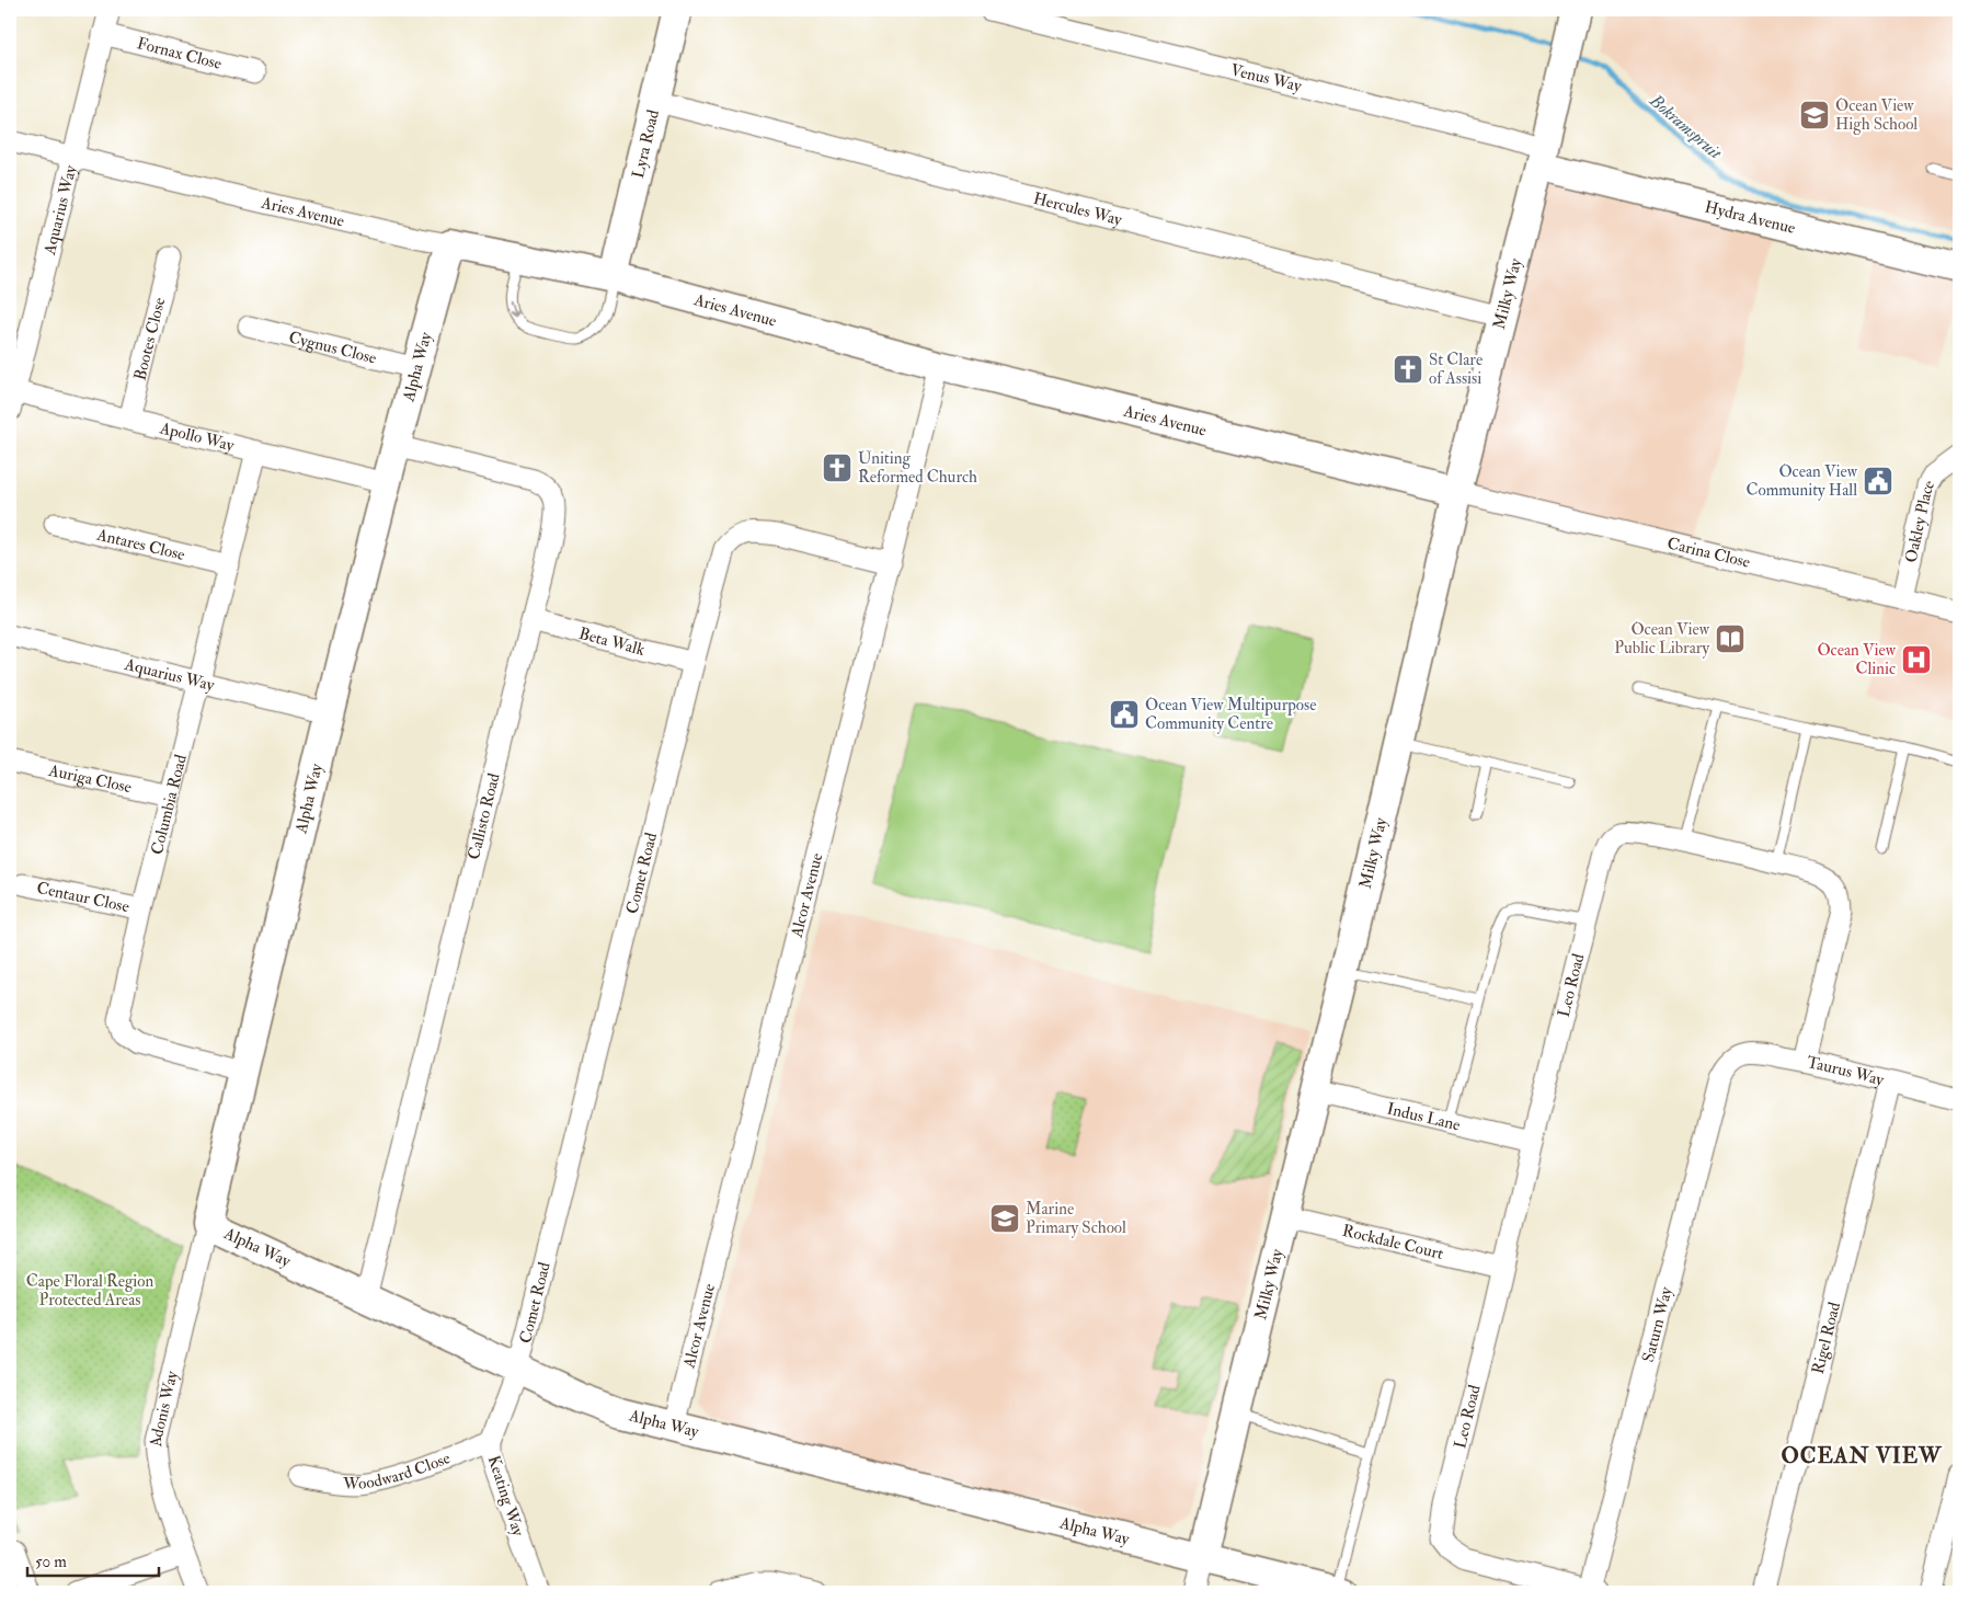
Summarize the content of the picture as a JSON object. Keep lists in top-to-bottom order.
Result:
{
  "streets": {
    "street": [
      "Fornax Close",
      "Venus Way",
      "Lyra Road",
      "Hercules Way",
      "Aquarius Way",
      "Aries Avenue",
      "Hydra Avenue",
      "Milky Way",
      "Bootes Close",
      "Cygnus Close",
      "Alpha Way",
      "Apollo Way",
      "Oakley Place",
      "Antares Close",
      "Carina Close",
      "Beta Walk",
      "Auriga Close",
      "Columbia Road",
      "Callisto Road",
      "Comet Road",
      "Alcor Avenue",
      "Centaur Close",
      "Leo Road",
      "Taurus Way",
      "Indus Lane",
      "Rockdale Court",
      "Saturn Way",
      "Rigel Road",
      "Adonis Way",
      "Woodward Close",
      "Keating Way"
    ]
  },
  "crossings": [
    ["Fornax Close", "Aquarius Way"],
    ["Venus Way", "Hydra Avenue"],
    ["Venus Way", "Milky Way"],
    ["Lyra Road", "Hercules Way"],
    ["Lyra Road", "Aries Avenue"],
    ["Hercules Way", "Milky Way"],
    ["Aquarius Way", "Aries Avenue"],
    ["Aquarius Way", "Alpha Way"],
    ["Aquarius Way", "Apollo Way"],
    ["Aquarius Way", "Columbia Road"],
    ["Aries Avenue", "Milky Way"],
    ["Aries Avenue", "Alpha Way"],
    ["Aries Avenue", "Carina Close"],
    ["Aries Avenue", "Alcor Avenue"],
    ["Hydra Avenue", "Milky Way"],
    ["Milky Way", "Alpha Way"],
    ["Milky Way", "Carina Close"],
    ["Milky Way", "Indus Lane"],
    ["Milky Way", "Rockdale Court"],
    ["Bootes Close", "Apollo Way"],
    ["Cygnus Close", "Alpha Way"],
    ["Alpha Way", "Apollo Way"],
    ["Alpha Way", "Columbia Road"],
    ["Alpha Way", "Callisto Road"],
    ["Alpha Way", "Comet Road"],
    ["Alpha Way", "Alcor Avenue"],
    ["Alpha Way", "Adonis Way"],
    ["Alpha Way", "Keating Way"],
    ["Apollo Way", "Columbia Road"],
    ["Oakley Place", "Carina Close"],
    ["Antares Close", "Columbia Road"],
    ["Beta Walk", "Callisto Road"],
    ["Beta Walk", "Comet Road"],
    ["Auriga Close", "Columbia Road"],
    ["Columbia Road", "Centaur Close"],
    ["Comet Road", "Alcor Avenue"],
    ["Comet Road", "Keating Way"],
    ["Leo Road", "Taurus Way"],
    ["Leo Road", "Indus Lane"],
    ["Leo Road", "Rockdale Court"],
    ["Leo Road", "Saturn Way"],
    ["Taurus Way", "Saturn Way"],
    ["Taurus Way", "Rigel Road"],
    ["Woodward Close", "Keating Way"]
  ],
  "districts": ["OCEAN VIEW"],
  "water": ["Bokramspruit"],
  "parks": ["Cape Floral Region Protected Areas"],
  "places": {
    "school or university": ["Ocean View High School", "Marine Primary School"],
    "church": ["St Clare of Assisi", "Uniting Reformed Church"],
    "public building": ["Ocean View Community Hall", "Ocean View Multipurpose Community Centre"],
    "library": ["Ocean View Public Library"],
    "hospital": ["Ocean View Clinic"]
  },
  "scale_bar": "50 m"
}
